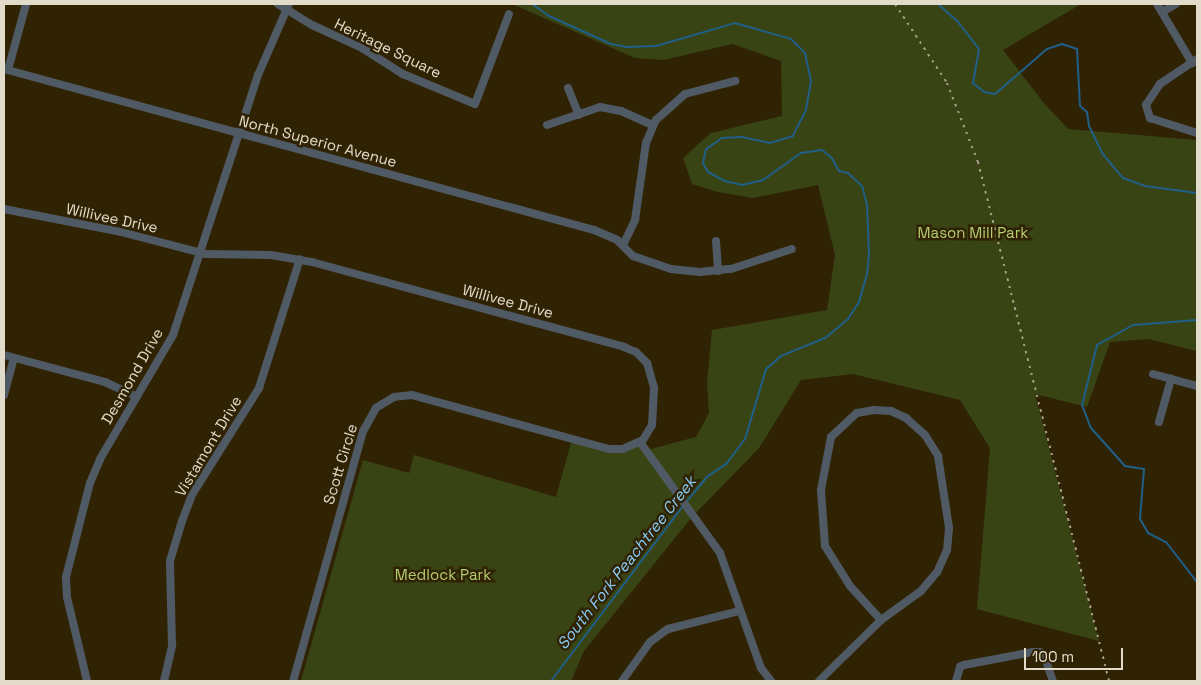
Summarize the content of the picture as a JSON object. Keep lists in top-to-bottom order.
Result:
{
  "streets": {
    "street": [
      "Heritage Square",
      "North Superior Avenue",
      "Willivee Drive",
      "Desmond Drive",
      "Vistamont Drive",
      "Scott Circle"
    ]
  },
  "crossings": [
    ["Heritage Square", "Desmond Drive"],
    ["North Superior Avenue", "Desmond Drive"],
    ["Willivee Drive", "Desmond Drive"],
    ["Willivee Drive", "Vistamont Drive"],
    ["Willivee Drive", "Scott Circle"]
  ],
  "water": ["South Fork Peachtree Creek"],
  "parks": ["Mason Mill Park", "Medlock Park"],
  "scale_bar": "100 m"
}
